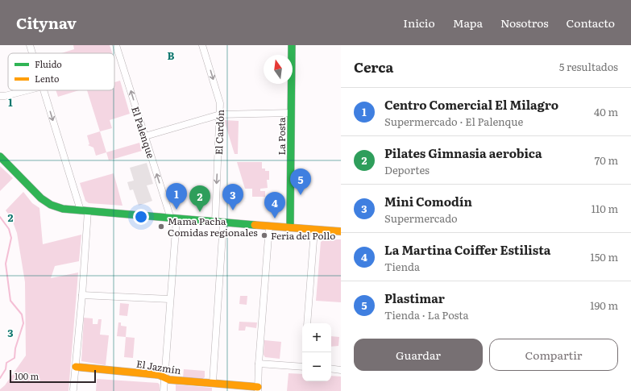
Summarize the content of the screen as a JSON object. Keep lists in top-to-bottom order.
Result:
{
  "streets": {
    "street": [
      "El Palenque",
      "El Cardón",
      "La Posta",
      "El Jazmín"
    ]
  },
  "one_way": ["El Palenque", "El Cardón"],
  "places": ["Mama Pacha Comidas regionales", "Feria del Pollo"],
  "legend": ["Fluido", "Lento"],
  "scale_bar": "100 m",
  "north": "top",
  "page": {
    "header": "Citynav",
    "nav": [
      "Inicio",
      "Mapa",
      "Nosotros",
      "Contacto"
    ],
    "heading": ["Cerca", "5 resultados"],
    "list": [
      {
        "mark": "1",
        "name": "Centro Comercial El Milagro",
        "note": "Supermercado · El Palenque",
        "value": "40 m"
      },
      {
        "mark": "2",
        "name": "Pilates Gimnasia aerobica",
        "note": "Deportes",
        "value": "70 m"
      },
      {
        "mark": "3",
        "name": "Mini Comodín",
        "note": "Supermercado",
        "value": "110 m"
      },
      {
        "mark": "4",
        "name": "La Martina Coiffer Estilista",
        "note": "Tienda",
        "value": "150 m"
      },
      {
        "mark": "5",
        "name": "Plastimar",
        "note": "Tienda · La Posta",
        "value": "190 m"
      }
    ],
    "pins": [
      "5",
      "1",
      "3",
      "2",
      "4"
    ],
    "map_buttons": ["+", "−"],
    "buttons": ["Guardar", "Compartir"],
    "scale": "100 m"
  },
  "grid": {
    "columns": ["B"],
    "rows": ["1", "2", "3"]
  }
}
